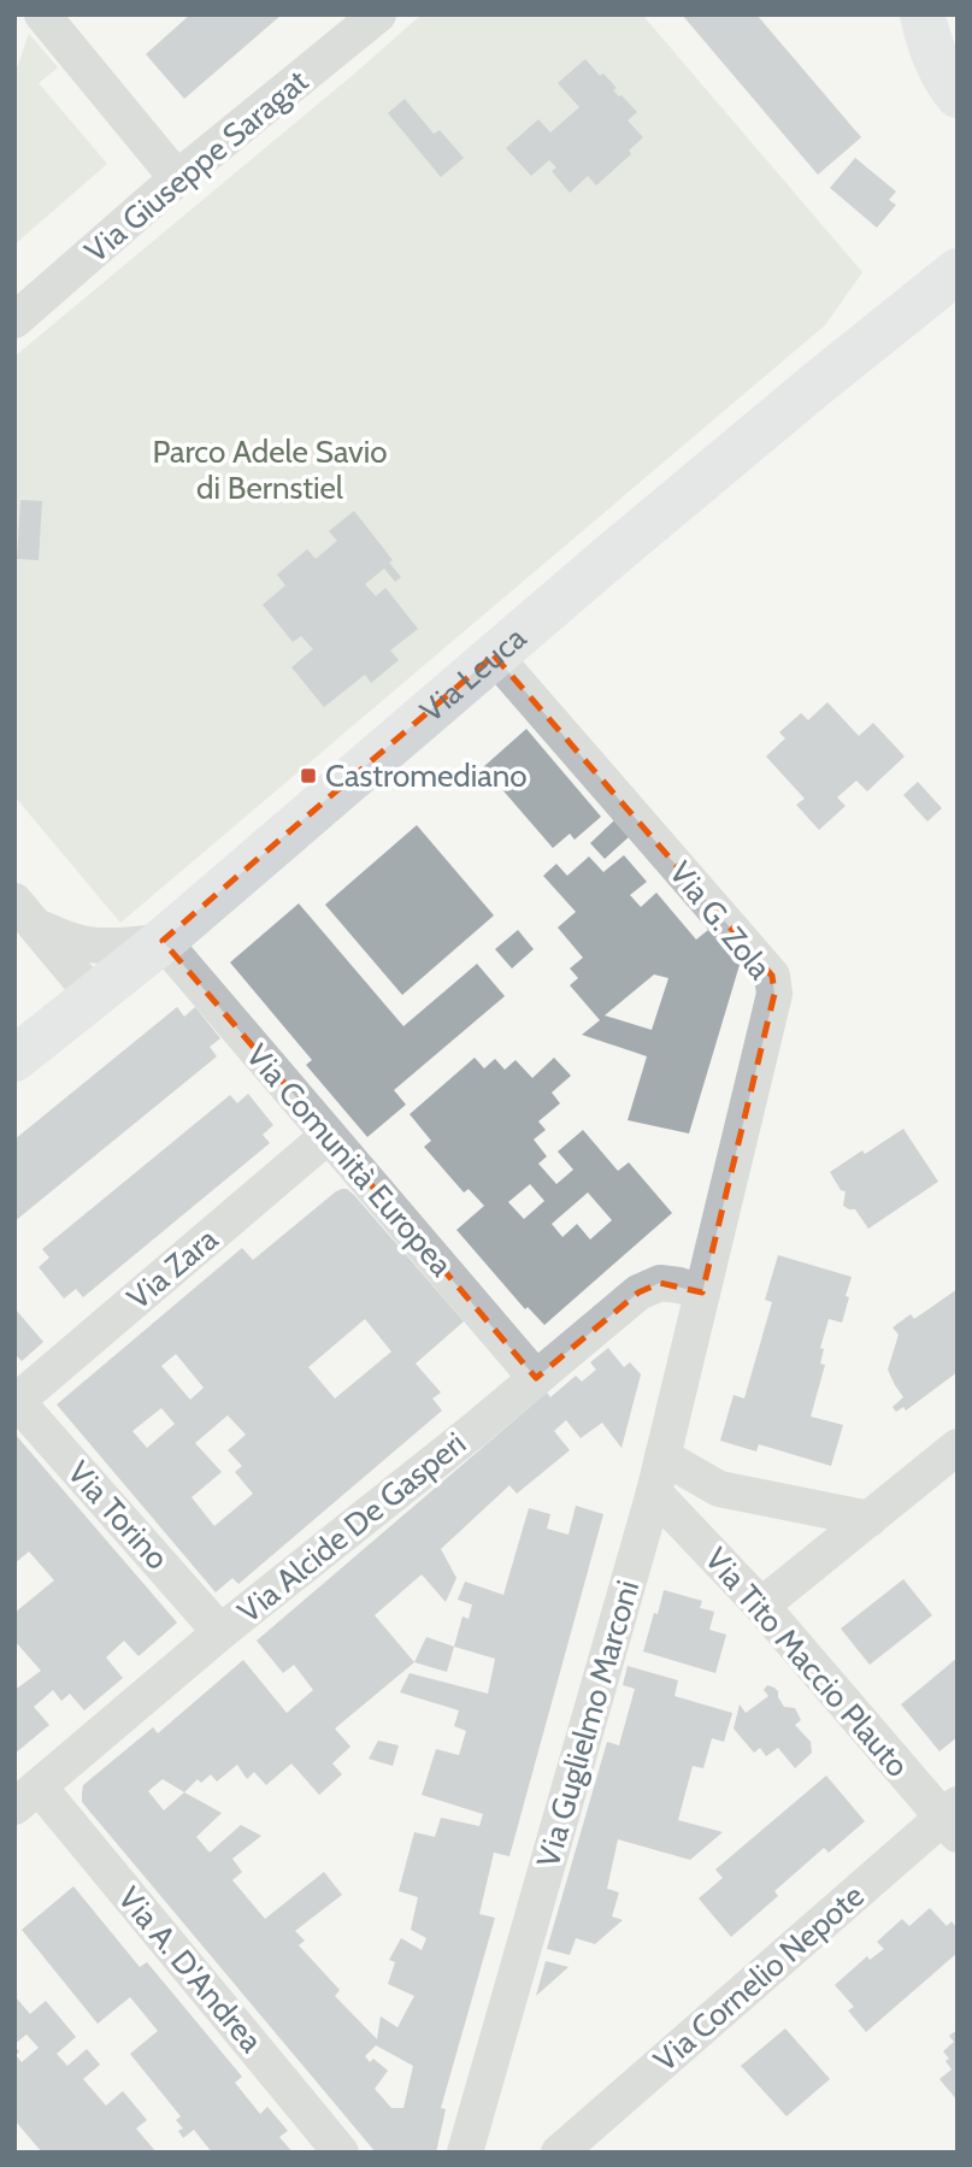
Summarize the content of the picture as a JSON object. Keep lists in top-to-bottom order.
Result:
{
  "streets": {
    "main road": ["Via Leuca"],
    "street": [
      "Via Giuseppe Saragat",
      "Via G. Zola",
      "Via Comunità Europea",
      "Via Zara",
      "Via Torino",
      "Via Alcide De Gasperi",
      "Via Tito Maccio Plauto",
      "Via Guglielmo Marconi",
      "Via A. D'Andrea",
      "Via Cornelio Nepote"
    ]
  },
  "crossings": [
    ["Via Leuca", "Via G. Zola"],
    ["Via Leuca", "Via Comunità Europea"],
    ["Via G. Zola", "Via Alcide De Gasperi"],
    ["Via G. Zola", "Via Guglielmo Marconi"],
    ["Via Comunità Europea", "Via Zara"],
    ["Via Comunità Europea", "Via Alcide De Gasperi"],
    ["Via Zara", "Via Torino"],
    ["Via Torino", "Via Alcide De Gasperi"],
    ["Via Alcide De Gasperi", "Via Guglielmo Marconi"],
    ["Via Alcide De Gasperi", "Via A. D'Andrea"],
    ["Via Tito Maccio Plauto", "Via Guglielmo Marconi"],
    ["Via Tito Maccio Plauto", "Via Cornelio Nepote"]
  ],
  "parks": ["Parco Adele Savio di Bernstiel"],
  "places": {
    "transit": ["Castromediano"]
  }
}
